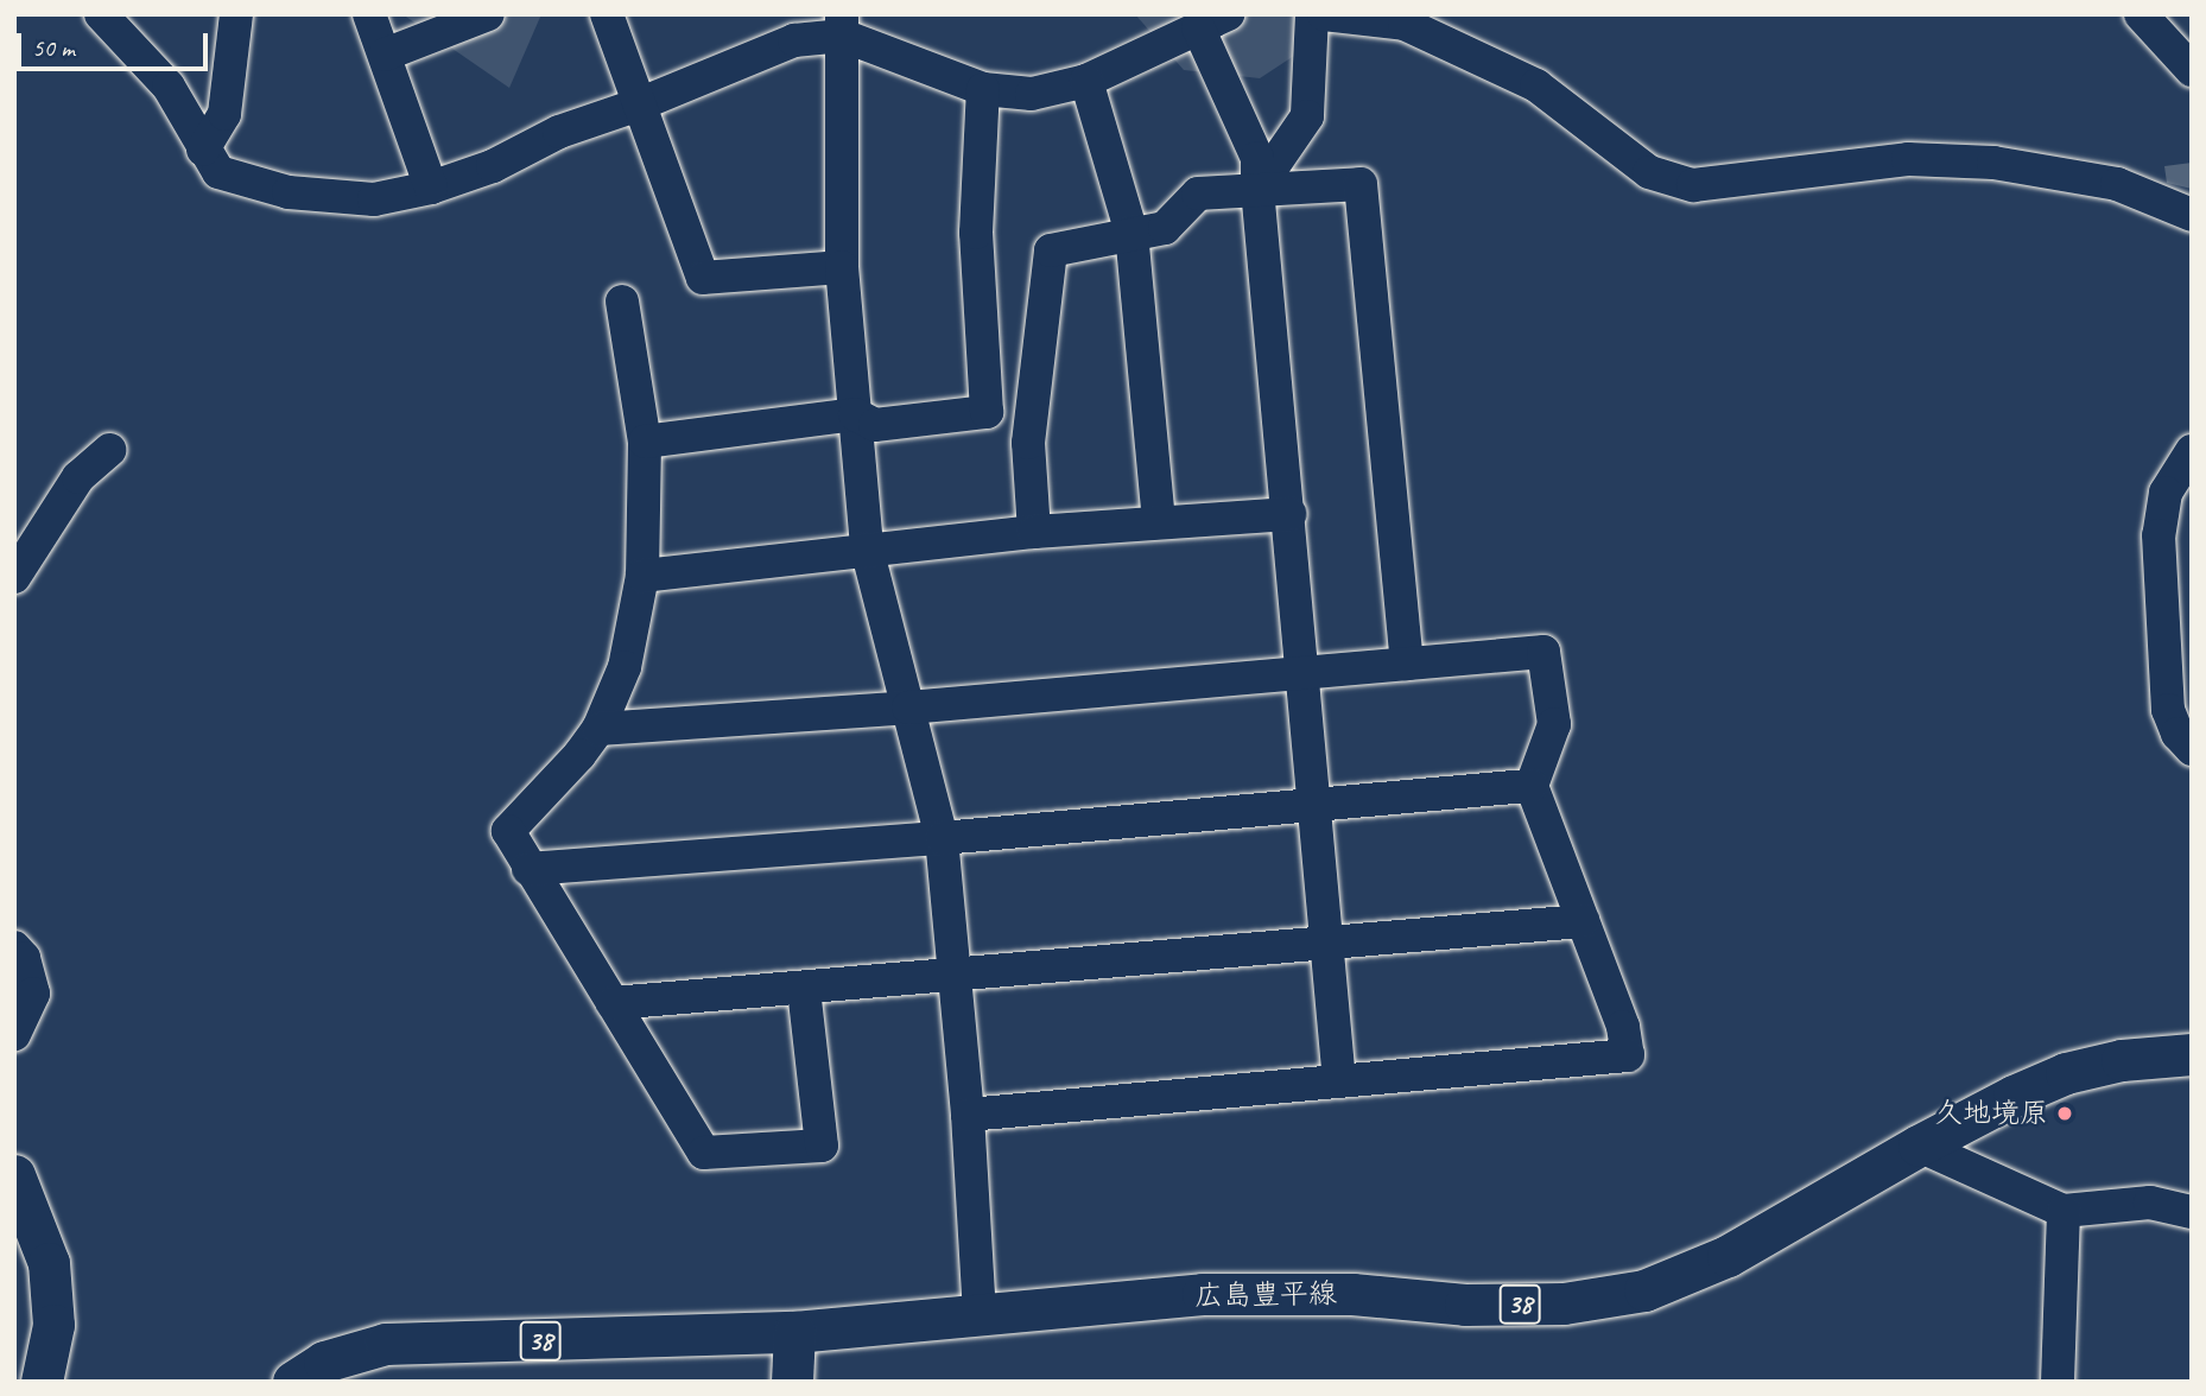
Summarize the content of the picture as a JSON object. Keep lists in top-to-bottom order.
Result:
{
  "streets": {
    "main road": ["広島豊平線", "38"]
  },
  "places": ["久地境原"],
  "scale_bar": "50 m"
}
